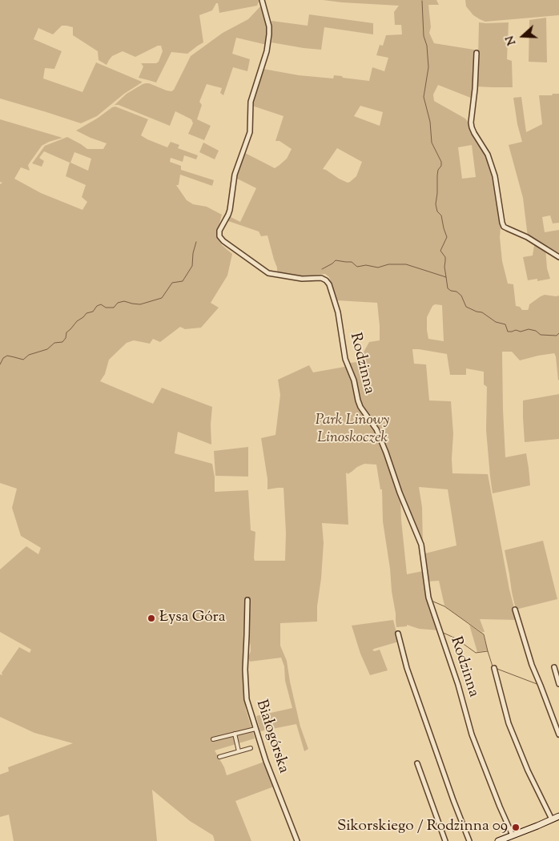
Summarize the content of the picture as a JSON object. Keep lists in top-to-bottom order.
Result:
{
  "streets": {
    "street": ["Rodzinna", "Białogórska"]
  },
  "parks": ["Park Linowy Linoskoczek"],
  "places": ["Łysa Góra", "Sikorskiego / Rodzinna 09"],
  "north": "left"
}
